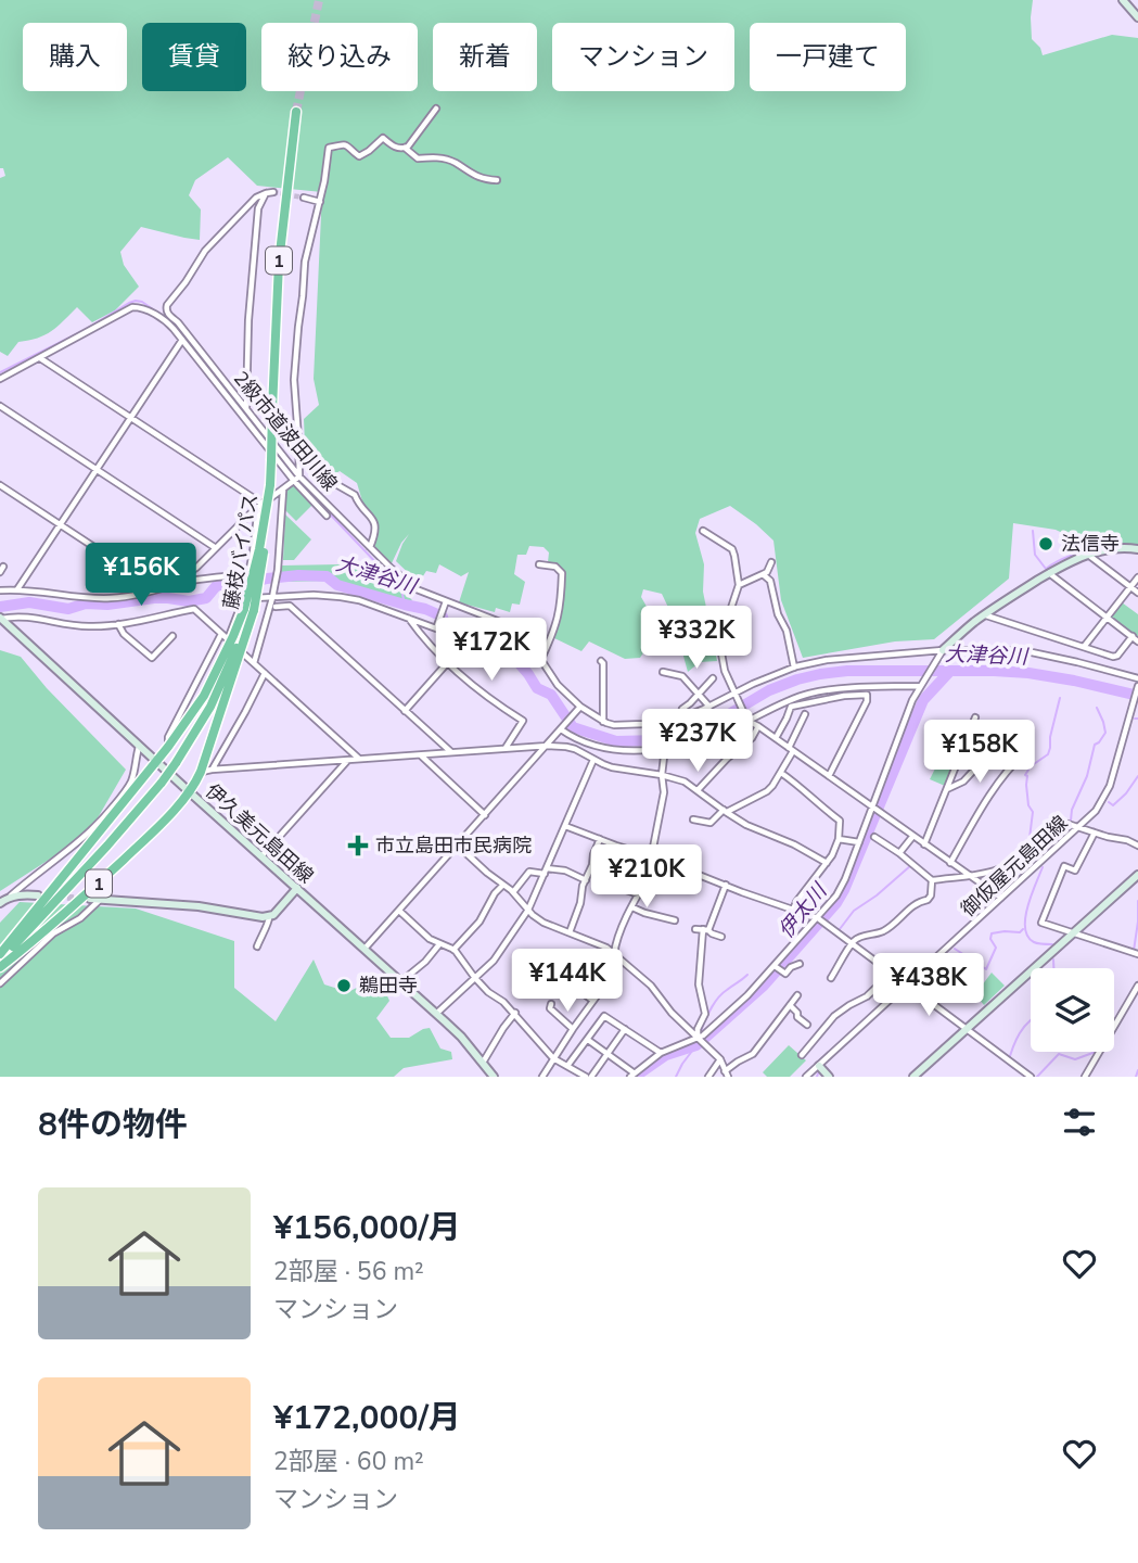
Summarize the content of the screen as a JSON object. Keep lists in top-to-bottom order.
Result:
{
  "streets": {
    "highway": ["1", "藤枝バイパス"],
    "street": ["2級市道波田川線", "伊久美元島田線", "御仮屋元島田線"]
  },
  "crossings": [
    ["1", "藤枝バイパス"],
    ["1", "伊久美元島田線"]
  ],
  "water": ["大津谷川", "伊太川"],
  "places": {
    "other": ["法信寺", "鵜田寺"],
    "health": ["市立島田市民病院"]
  },
  "page": {
    "chip": [
      "購入",
      "賃貸",
      "絞り込み",
      "新着",
      "マンション",
      "一戸建て"
    ],
    "price": [
      "¥156K",
      "¥332K",
      "¥172K",
      "¥237K",
      "¥158K",
      "¥210K",
      "¥144K",
      "¥438K"
    ],
    "heading": "8件の物件",
    "list": [
      {
        "name": "¥156,000/月",
        "note": "2部屋 · 56 m² · マンション"
      },
      {
        "name": "¥172,000/月",
        "note": "2部屋 · 60 m² · マンション"
      }
    ]
  }
}
